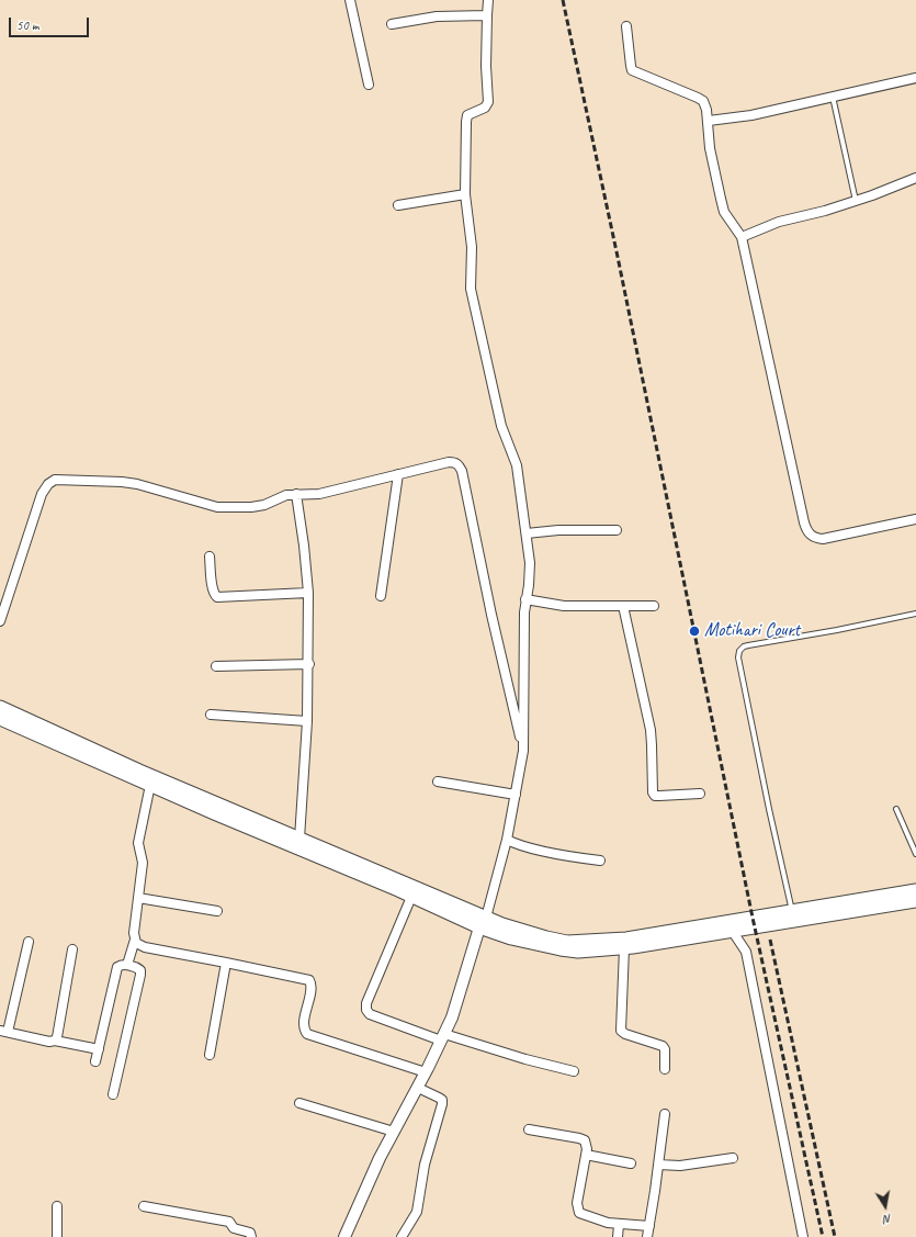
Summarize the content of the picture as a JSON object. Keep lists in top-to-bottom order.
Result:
{
  "places": ["Motihari Court"],
  "scale_bar": "50 m",
  "north": "bottom"
}
